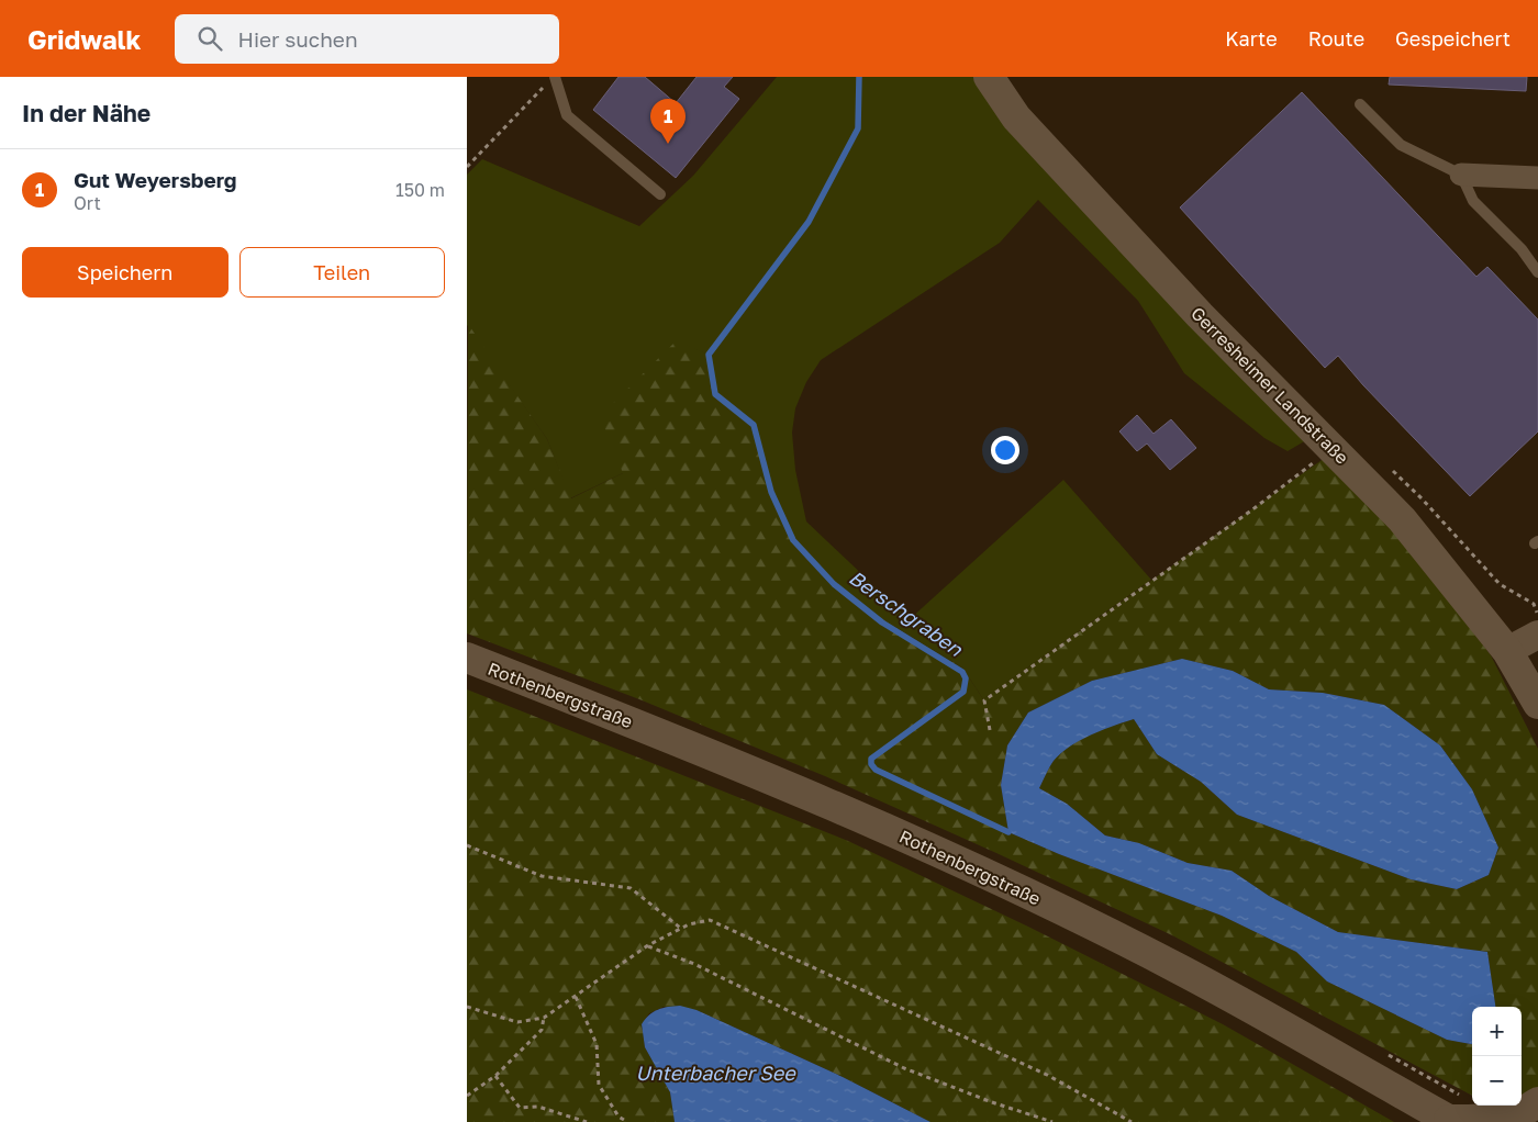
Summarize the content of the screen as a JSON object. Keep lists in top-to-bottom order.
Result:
{
  "streets": {
    "main road": ["Gerresheimer Landstraße", "Rothenbergstraße"]
  },
  "water": ["Berschgraben", "Unterbacher See"],
  "page": {
    "header": "Gridwalk",
    "search": "Hier suchen",
    "nav": ["Karte", "Route", "Gespeichert"],
    "heading": "In der Nähe",
    "pins": "1",
    "list": [
      {
        "mark": "1",
        "name": "Gut Weyersberg",
        "note": "Ort",
        "value": "150 m"
      }
    ],
    "buttons": ["Speichern", "Teilen"],
    "map_buttons": ["+", "−"]
  }
}
